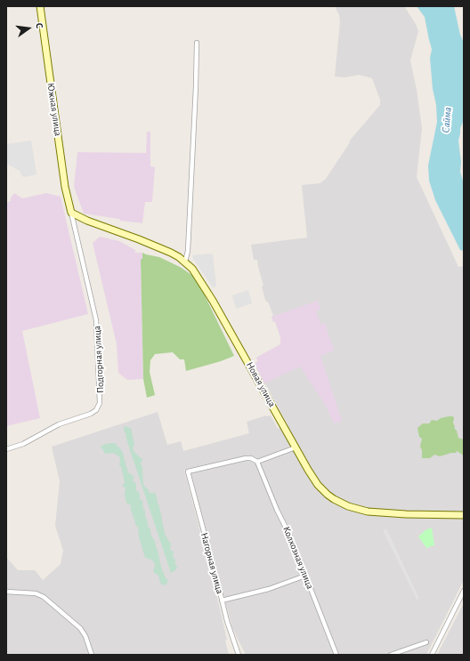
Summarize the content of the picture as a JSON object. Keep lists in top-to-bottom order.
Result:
{
  "streets": {
    "street": [
      "Южная улица",
      "Подгорная улица",
      "Новая улица",
      "Колхозная улица",
      "Нагорная улица"
    ]
  },
  "crossings": [
    ["Южная улица", "Подгорная улица"],
    ["Южная улица", "Новая улица"],
    ["Подгорная улица", "Новая улица"],
    ["Колхозная улица", "Нагорная улица"]
  ],
  "water": ["Сайма"],
  "north": "right"
}
